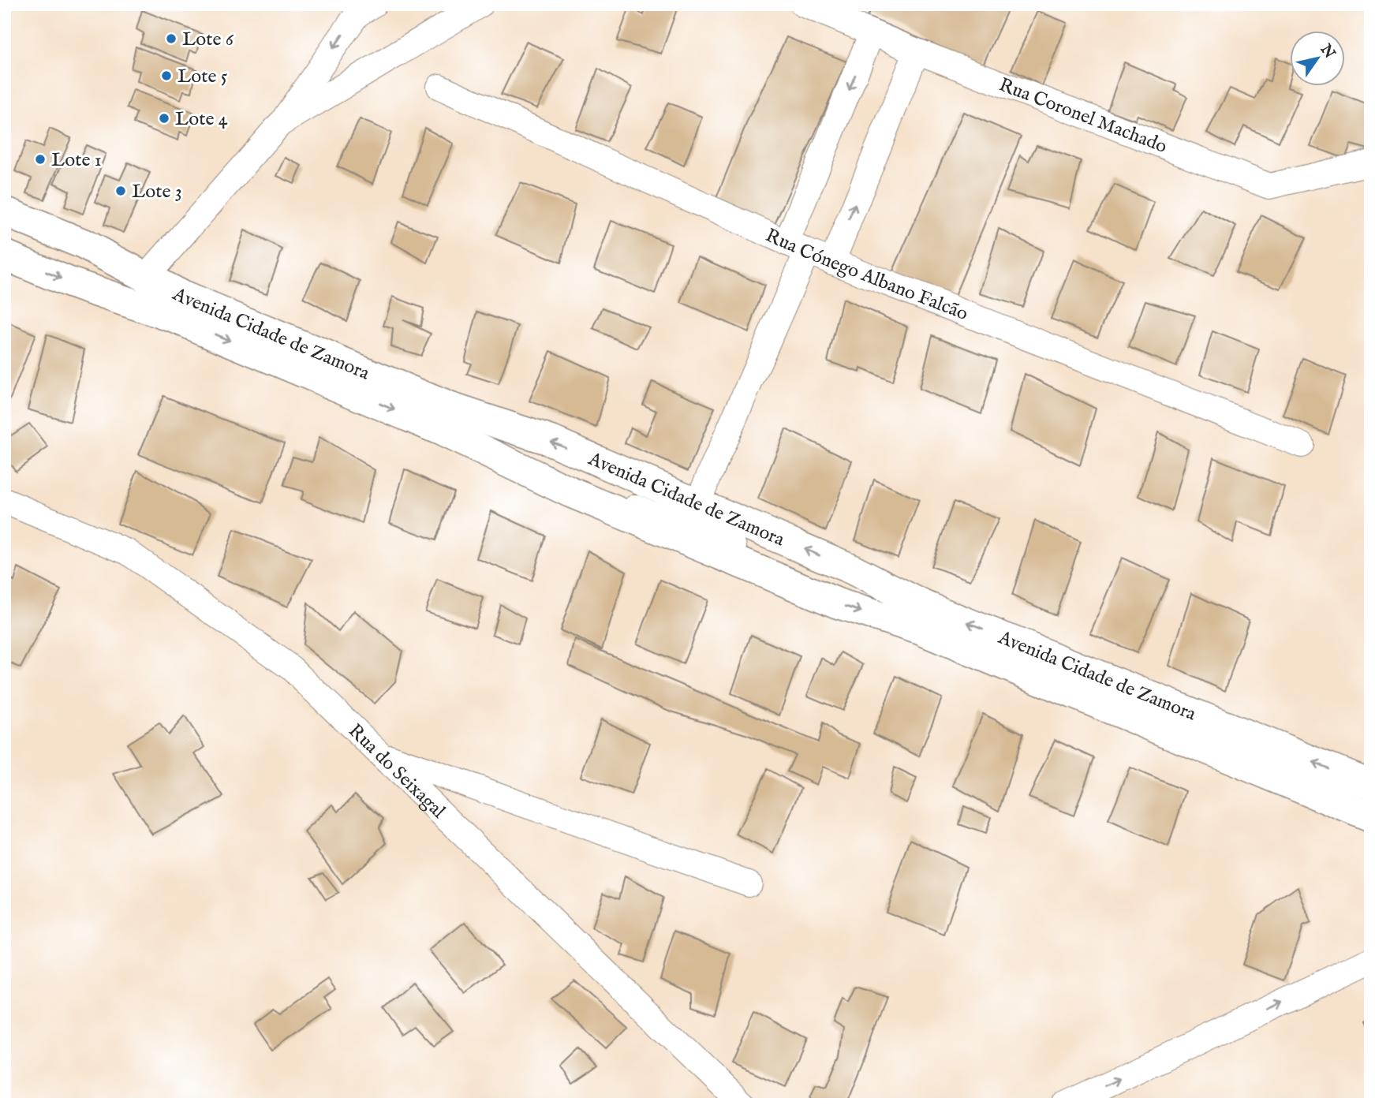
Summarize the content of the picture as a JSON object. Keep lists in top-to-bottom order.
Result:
{
  "streets": {
    "street": [
      "Rua Coronel Machado",
      "Rua Cónego Albano Falcão",
      "Avenida Cidade de Zamora",
      "Rua do Seixagal"
    ]
  },
  "places": [
    "Lote 6",
    "Lote 5",
    "Lote 4",
    "Lote 1",
    "Lote 3"
  ],
  "north": "top right"
}
